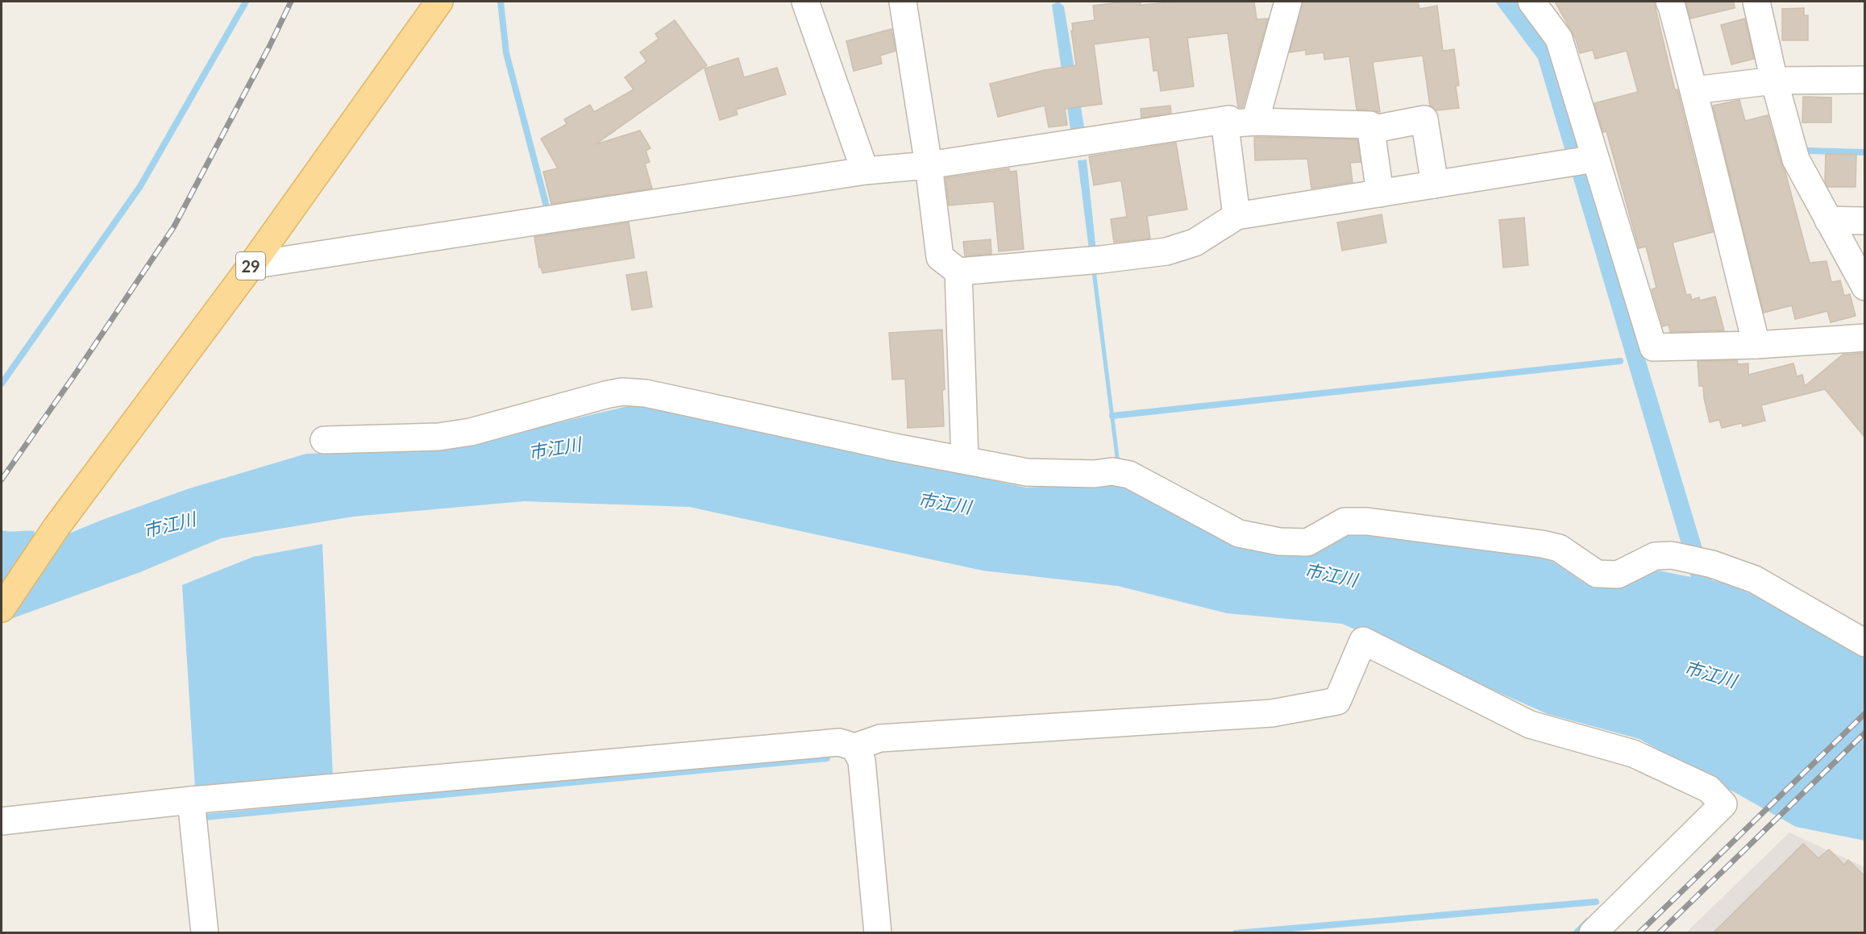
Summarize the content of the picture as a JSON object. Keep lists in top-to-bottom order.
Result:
{
  "streets": {
    "main road": ["29"]
  },
  "water": ["市江川"]
}
